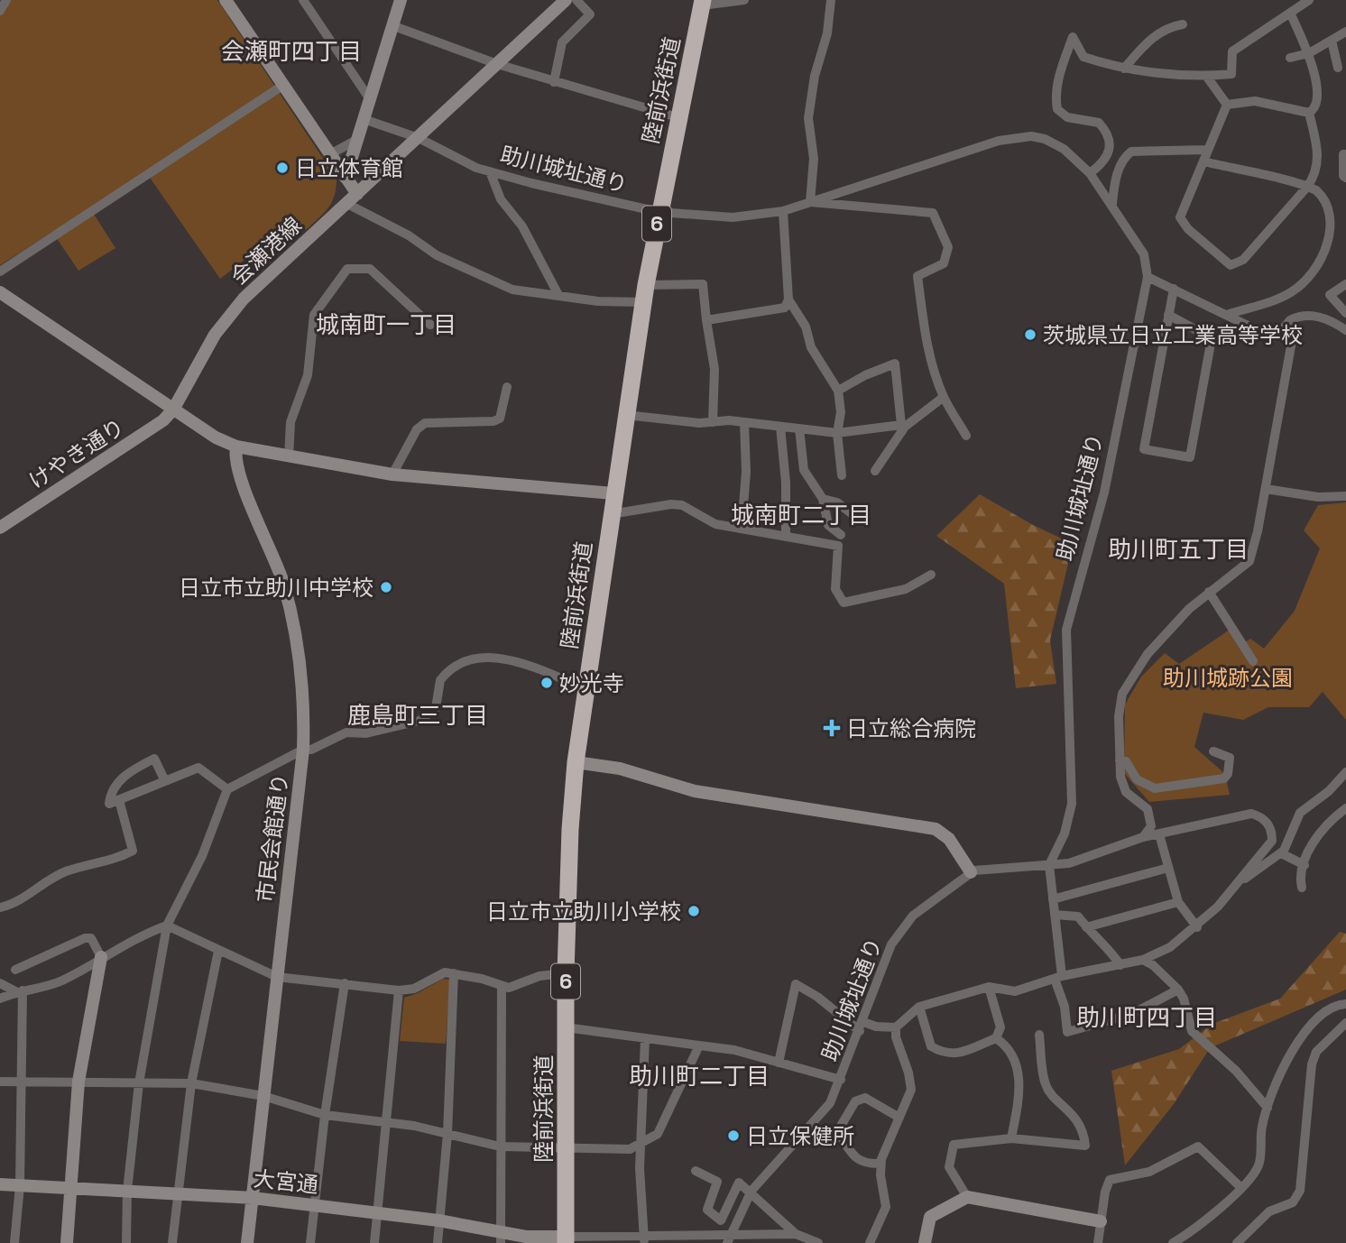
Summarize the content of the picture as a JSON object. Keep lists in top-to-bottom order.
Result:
{
  "streets": {
    "highway": ["陸前浜街道", "6"],
    "street": [
      "助川城址通り",
      "会瀬港線",
      "けやき通り",
      "市民会館通り",
      "大宮通"
    ]
  },
  "crossings": [
    ["陸前浜街道", "助川城址通り"],
    ["陸前浜街道", "大宮通"],
    ["助川城址通り", "会瀬港線"],
    ["会瀬港線", "けやき通り"],
    ["市民会館通り", "大宮通"]
  ],
  "districts": [
    "会瀬町四丁目",
    "城南町一丁目",
    "城南町二丁目",
    "助川町五丁目",
    "鹿島町三丁目",
    "助川町四丁目",
    "助川町二丁目"
  ],
  "parks": ["助川城跡公園"],
  "places": {
    "other": [
      "日立体育館",
      "茨城県立日立工業高等学校",
      "日立市立助川中学校",
      "妙光寺",
      "日立市立助川小学校",
      "日立保健所"
    ],
    "health": ["日立総合病院"]
  }
}
